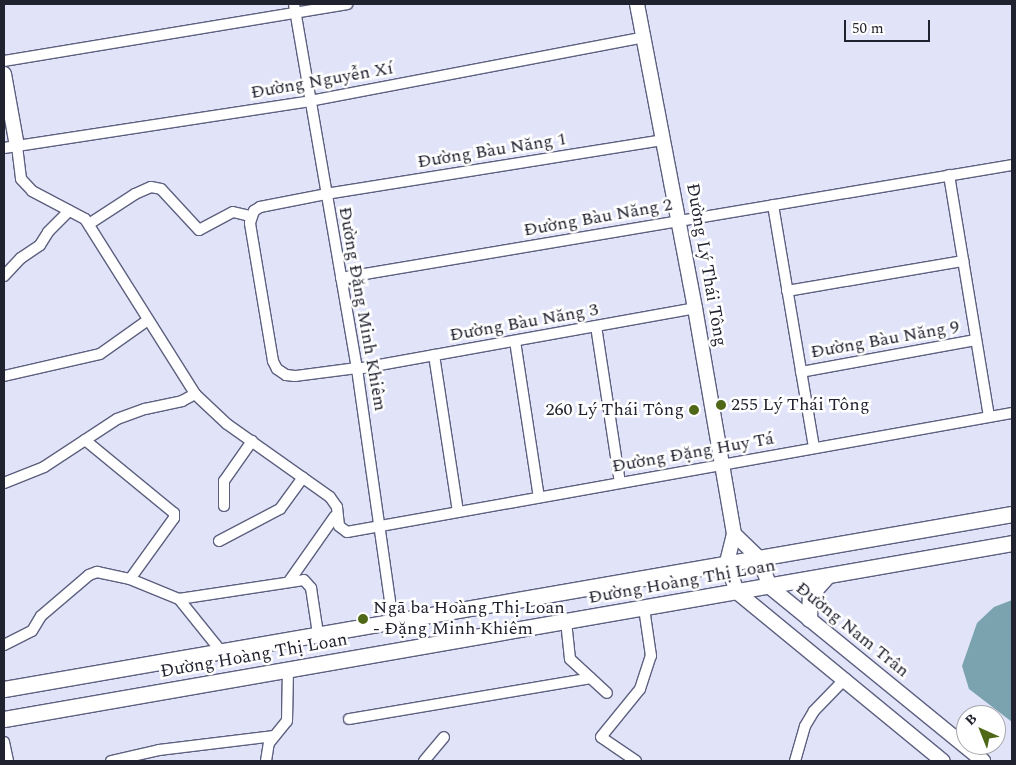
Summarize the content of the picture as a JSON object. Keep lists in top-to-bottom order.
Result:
{
  "streets": {
    "main road": ["Đường Hoàng Thị Loan"],
    "street": [
      "Đường Nguyễn Xí",
      "Đường Bàu Năng 1",
      "Đường Bàu Năng 2",
      "Đường Lý Thái Tông",
      "Đường Đặng Minh Khiêm",
      "Đường Bàu Năng 3",
      "Đường Bàu Năng 9",
      "Đường Đặng Huy Tá",
      "Đường Nam Trân"
    ]
  },
  "crossings": [
    ["Đường Nguyễn Xí", "Đường Lý Thái Tông"],
    ["Đường Nguyễn Xí", "Đường Đặng Minh Khiêm"],
    ["Đường Bàu Năng 1", "Đường Lý Thái Tông"],
    ["Đường Bàu Năng 1", "Đường Đặng Minh Khiêm"],
    ["Đường Bàu Năng 1", "Đường Bàu Năng 3"],
    ["Đường Bàu Năng 2", "Đường Lý Thái Tông"],
    ["Đường Bàu Năng 2", "Đường Đặng Minh Khiêm"],
    ["Đường Lý Thái Tông", "Đường Bàu Năng 3"],
    ["Đường Lý Thái Tông", "Đường Đặng Huy Tá"],
    ["Đường Lý Thái Tông", "Đường Nam Trân"],
    ["Đường Đặng Minh Khiêm", "Đường Bàu Năng 3"],
    ["Đường Đặng Minh Khiêm", "Đường Đặng Huy Tá"],
    ["Đường Đặng Minh Khiêm", "Đường Hoàng Thị Loan"],
    ["Đường Hoàng Thị Loan", "Đường Nam Trân"]
  ],
  "places": ["255 Lý Thái Tông", "260 Lý Thái Tông", "Ngã ba Hoàng Thị Loan - Đặng Minh Khiêm"],
  "scale_bar": "50 m",
  "north": "top left"
}
